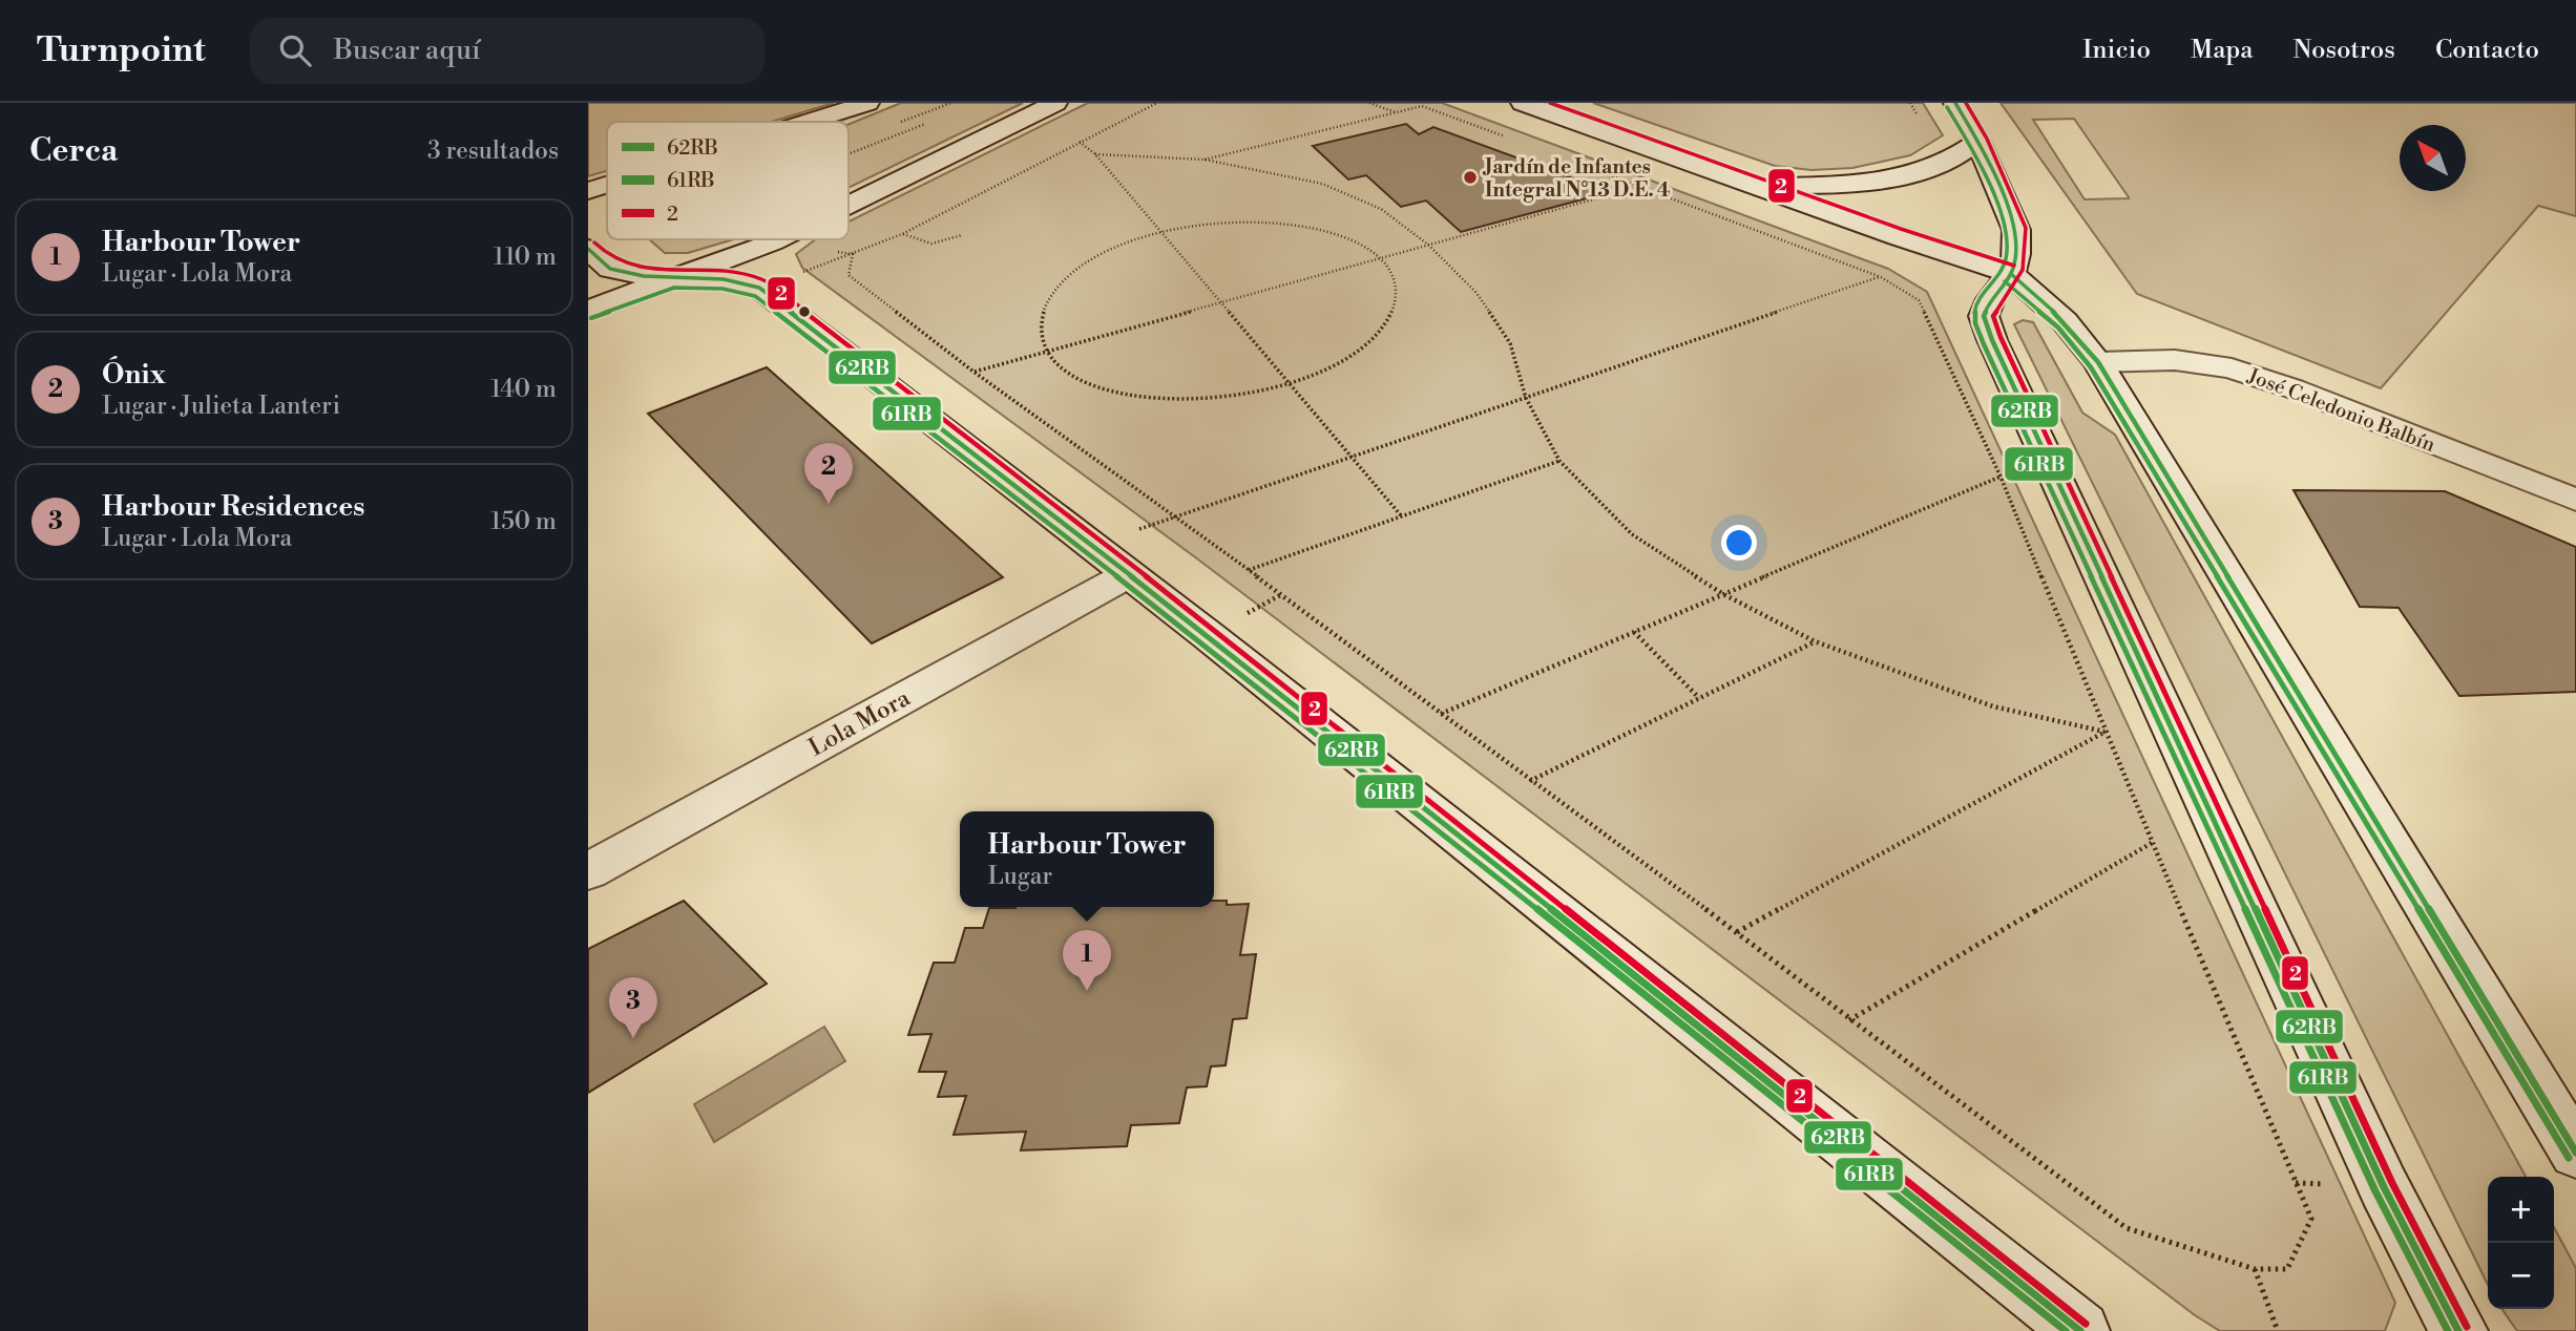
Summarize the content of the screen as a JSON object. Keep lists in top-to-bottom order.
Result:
{
  "streets": {
    "main road": ["José Celedonio Balbín", "Lola Mora"]
  },
  "places": ["Jardín de Infantes Integral N°13 D.E. 4"],
  "lines": ["transit line 62RB", "transit line 2", "transit line 61RB"],
  "legend": ["62RB", "61RB", "2"],
  "north": "top left",
  "page": {
    "header": "Turnpoint",
    "search": "Buscar aquí",
    "nav": [
      "Inicio",
      "Mapa",
      "Nosotros",
      "Contacto"
    ],
    "heading": ["Cerca", "3 resultados"],
    "list": [
      {
        "mark": "1",
        "name": "Harbour Tower",
        "note": "Lugar · Lola Mora",
        "value": "110 m"
      },
      {
        "mark": "2",
        "name": "Ónix",
        "note": "Lugar · Julieta Lanteri",
        "value": "140 m"
      },
      {
        "mark": "3",
        "name": "Harbour Residences",
        "note": "Lugar · Lola Mora",
        "value": "150 m"
      }
    ],
    "pins": ["2", "1", "3"],
    "popup": ["Harbour Tower", "Lugar"],
    "map_buttons": ["+", "−"]
  }
}
